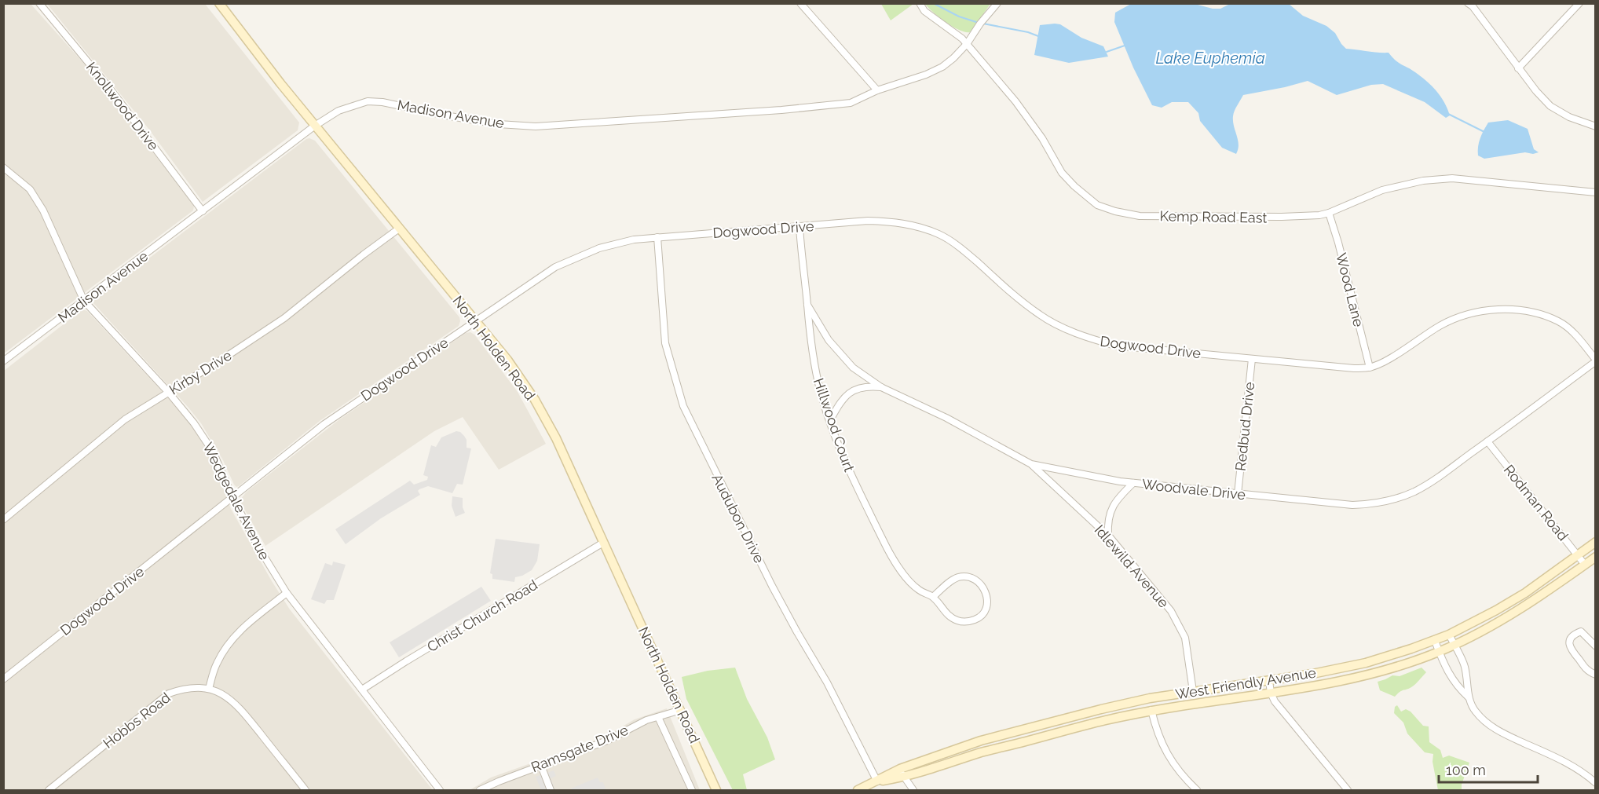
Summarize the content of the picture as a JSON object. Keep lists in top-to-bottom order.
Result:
{
  "streets": {
    "main road": ["North Holden Road", "West Friendly Avenue"],
    "street": [
      "Knollwood Drive",
      "Madison Avenue",
      "Kemp Road East",
      "Dogwood Drive",
      "Wood Lane",
      "Kirby Drive",
      "Hillwood Court",
      "Redbud Drive",
      "Woodvale Drive",
      "Wedgedale Avenue",
      "Rodman Road",
      "Audubon Drive",
      "Idlewild Avenue",
      "Christ Church Road",
      "Hobbs Road",
      "Ramsgate Drive"
    ]
  },
  "crossings": [
    ["Knollwood Drive", "Madison Avenue"],
    ["Madison Avenue", "Kemp Road East"],
    ["Madison Avenue", "North Holden Road"],
    ["Madison Avenue", "Wedgedale Avenue"],
    ["Kemp Road East", "Wood Lane"],
    ["Dogwood Drive", "Wood Lane"],
    ["Dogwood Drive", "North Holden Road"],
    ["Dogwood Drive", "Hillwood Court"],
    ["Dogwood Drive", "Redbud Drive"],
    ["Dogwood Drive", "Woodvale Drive"],
    ["Dogwood Drive", "Wedgedale Avenue"],
    ["Dogwood Drive", "Audubon Drive"],
    ["North Holden Road", "Kirby Drive"],
    ["North Holden Road", "Christ Church Road"],
    ["North Holden Road", "Ramsgate Drive"],
    ["Kirby Drive", "Wedgedale Avenue"],
    ["Hillwood Court", "Woodvale Drive"],
    ["Redbud Drive", "Woodvale Drive"],
    ["Woodvale Drive", "Rodman Road"],
    ["Woodvale Drive", "Idlewild Avenue"],
    ["Wedgedale Avenue", "Christ Church Road"],
    ["Rodman Road", "West Friendly Avenue"],
    ["Audubon Drive", "West Friendly Avenue"],
    ["Idlewild Avenue", "West Friendly Avenue"]
  ],
  "water": ["Lake Euphemia"],
  "scale_bar": "100 m"
}
